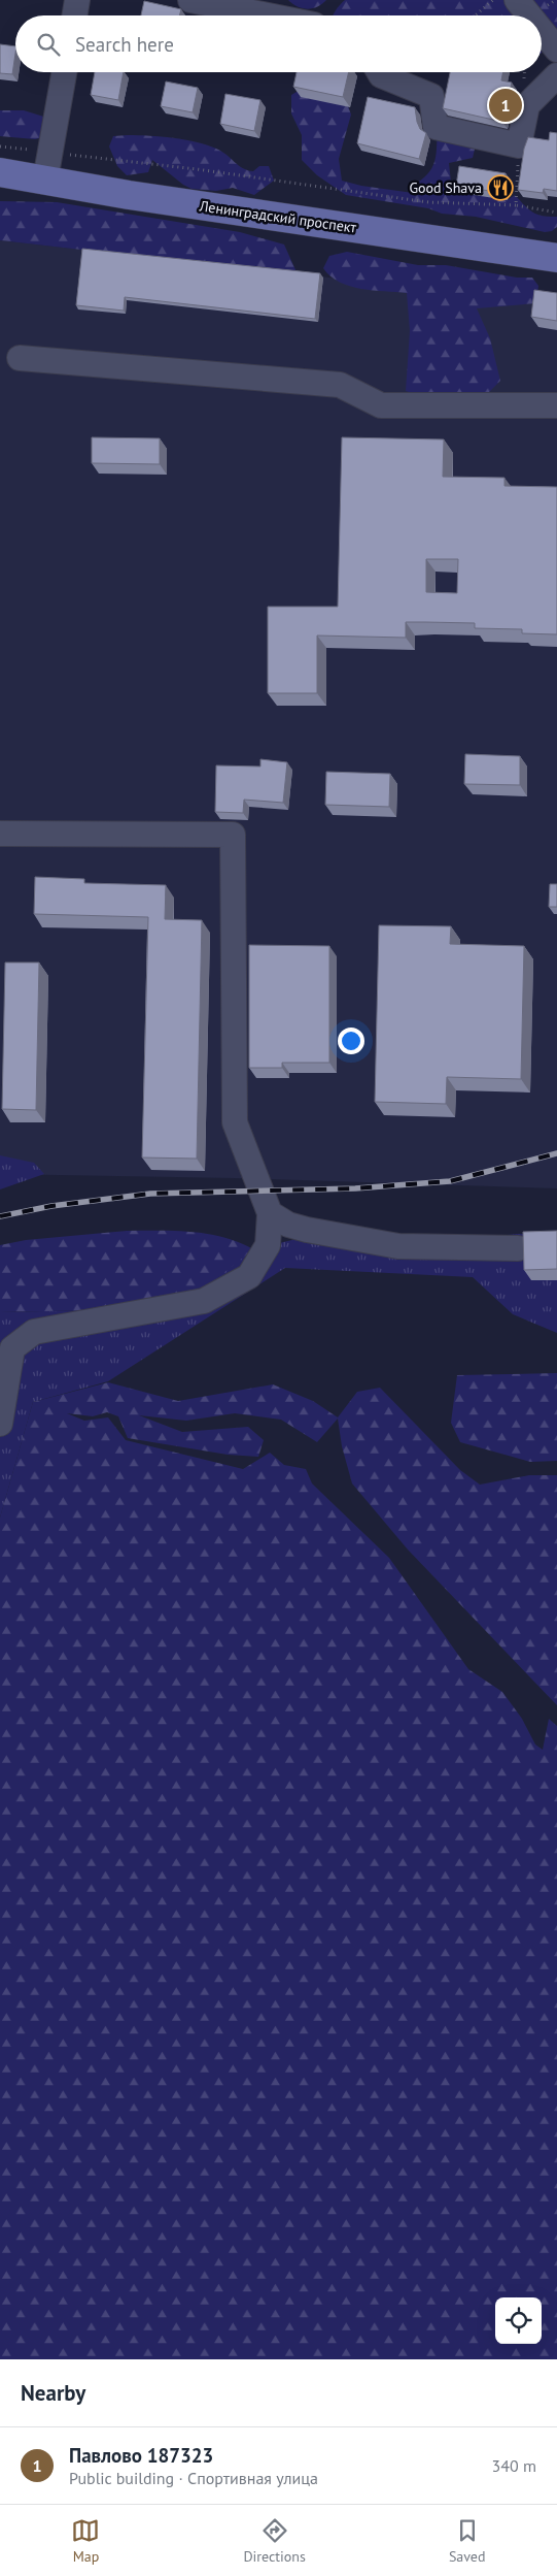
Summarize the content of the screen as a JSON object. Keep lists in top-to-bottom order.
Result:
{
  "streets": {
    "main road": ["Ленинградский проспект"]
  },
  "places": {
    "restaurant": ["Good Shava"]
  },
  "page": {
    "search": "Search here",
    "pins": "1",
    "heading": "Nearby",
    "list": [
      {
        "mark": "1",
        "name": "Павлово 187323",
        "note": "Public building · Спортивная улица",
        "value": "340 m"
      }
    ],
    "nav": ["Map", "Directions", "Saved"]
  }
}
